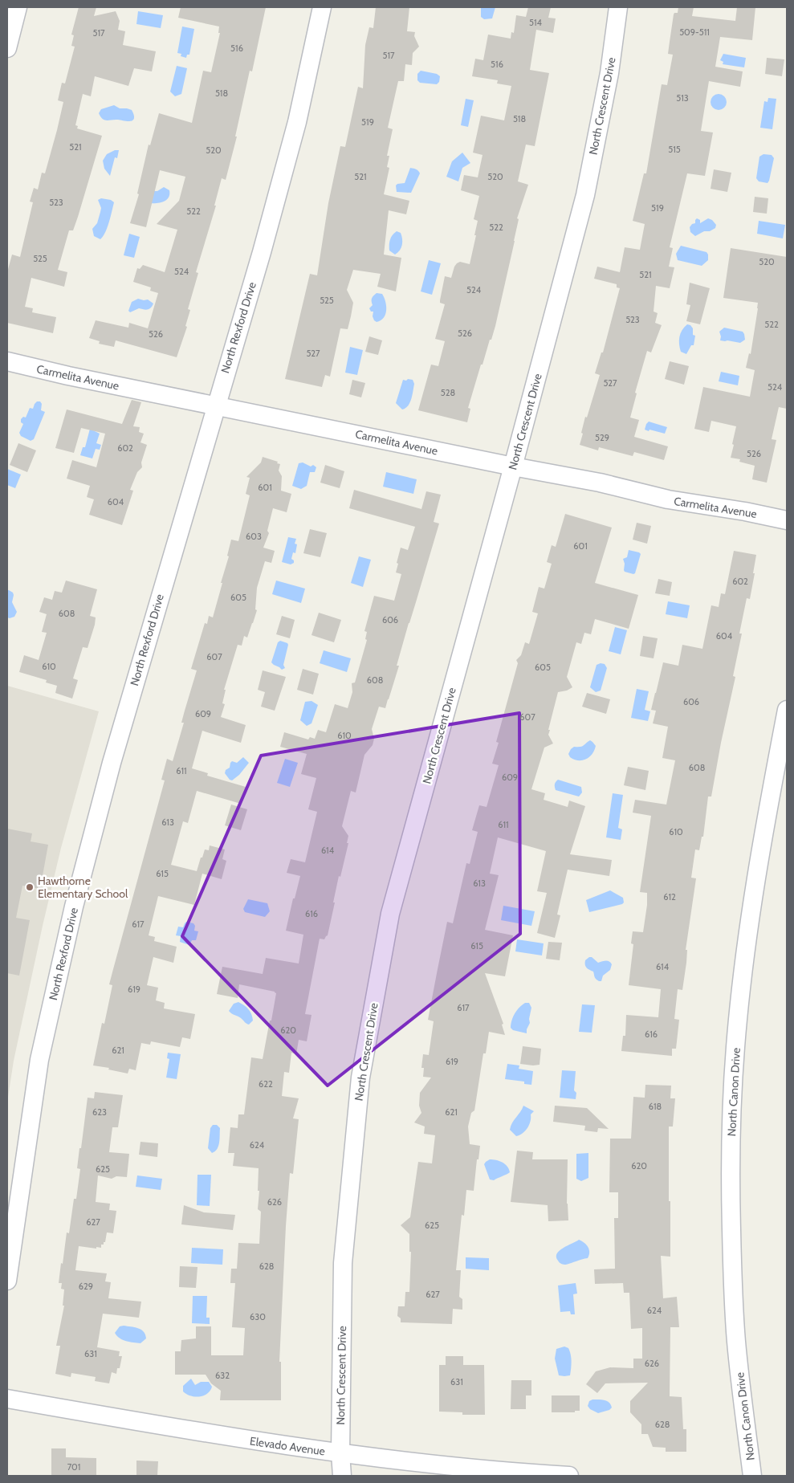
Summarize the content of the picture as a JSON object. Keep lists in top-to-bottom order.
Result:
{
  "streets": {
    "street": [
      "North Crescent Drive",
      "North Rexford Drive",
      "Carmelita Avenue",
      "North Canon Drive",
      "Elevado Avenue"
    ]
  },
  "crossings": [
    ["North Crescent Drive", "Carmelita Avenue"],
    ["North Crescent Drive", "Elevado Avenue"],
    ["North Rexford Drive", "Carmelita Avenue"]
  ],
  "places": ["Hawthorne Elementary School"],
  "house_numbers": [
    "514",
    "509-511",
    "517",
    "516",
    "517",
    "516",
    "518",
    "513",
    "518",
    "519",
    "521",
    "515",
    "520",
    "521",
    "520",
    "523",
    "519",
    "522",
    "522",
    "525",
    "520",
    "524",
    "521",
    "524",
    "525",
    "523",
    "522",
    "526",
    "526",
    "527",
    "527",
    "524",
    "528",
    "529",
    "602",
    "526",
    "601",
    "604",
    "603",
    "601",
    "602",
    "605",
    "608",
    "606",
    "604",
    "607",
    "610",
    "605",
    "608",
    "606",
    "609",
    "607",
    "610",
    "608",
    "611",
    "609",
    "613",
    "611",
    "610",
    "614",
    "615",
    "613",
    "612",
    "616",
    "617",
    "615",
    "614",
    "619",
    "617",
    "620",
    "616",
    "621",
    "619",
    "622",
    "618",
    "623",
    "621",
    "624",
    "620",
    "625",
    "626",
    "627",
    "625",
    "628",
    "629",
    "627",
    "624",
    "630",
    "631",
    "626",
    "632",
    "631",
    "628",
    "701"
  ]
}
